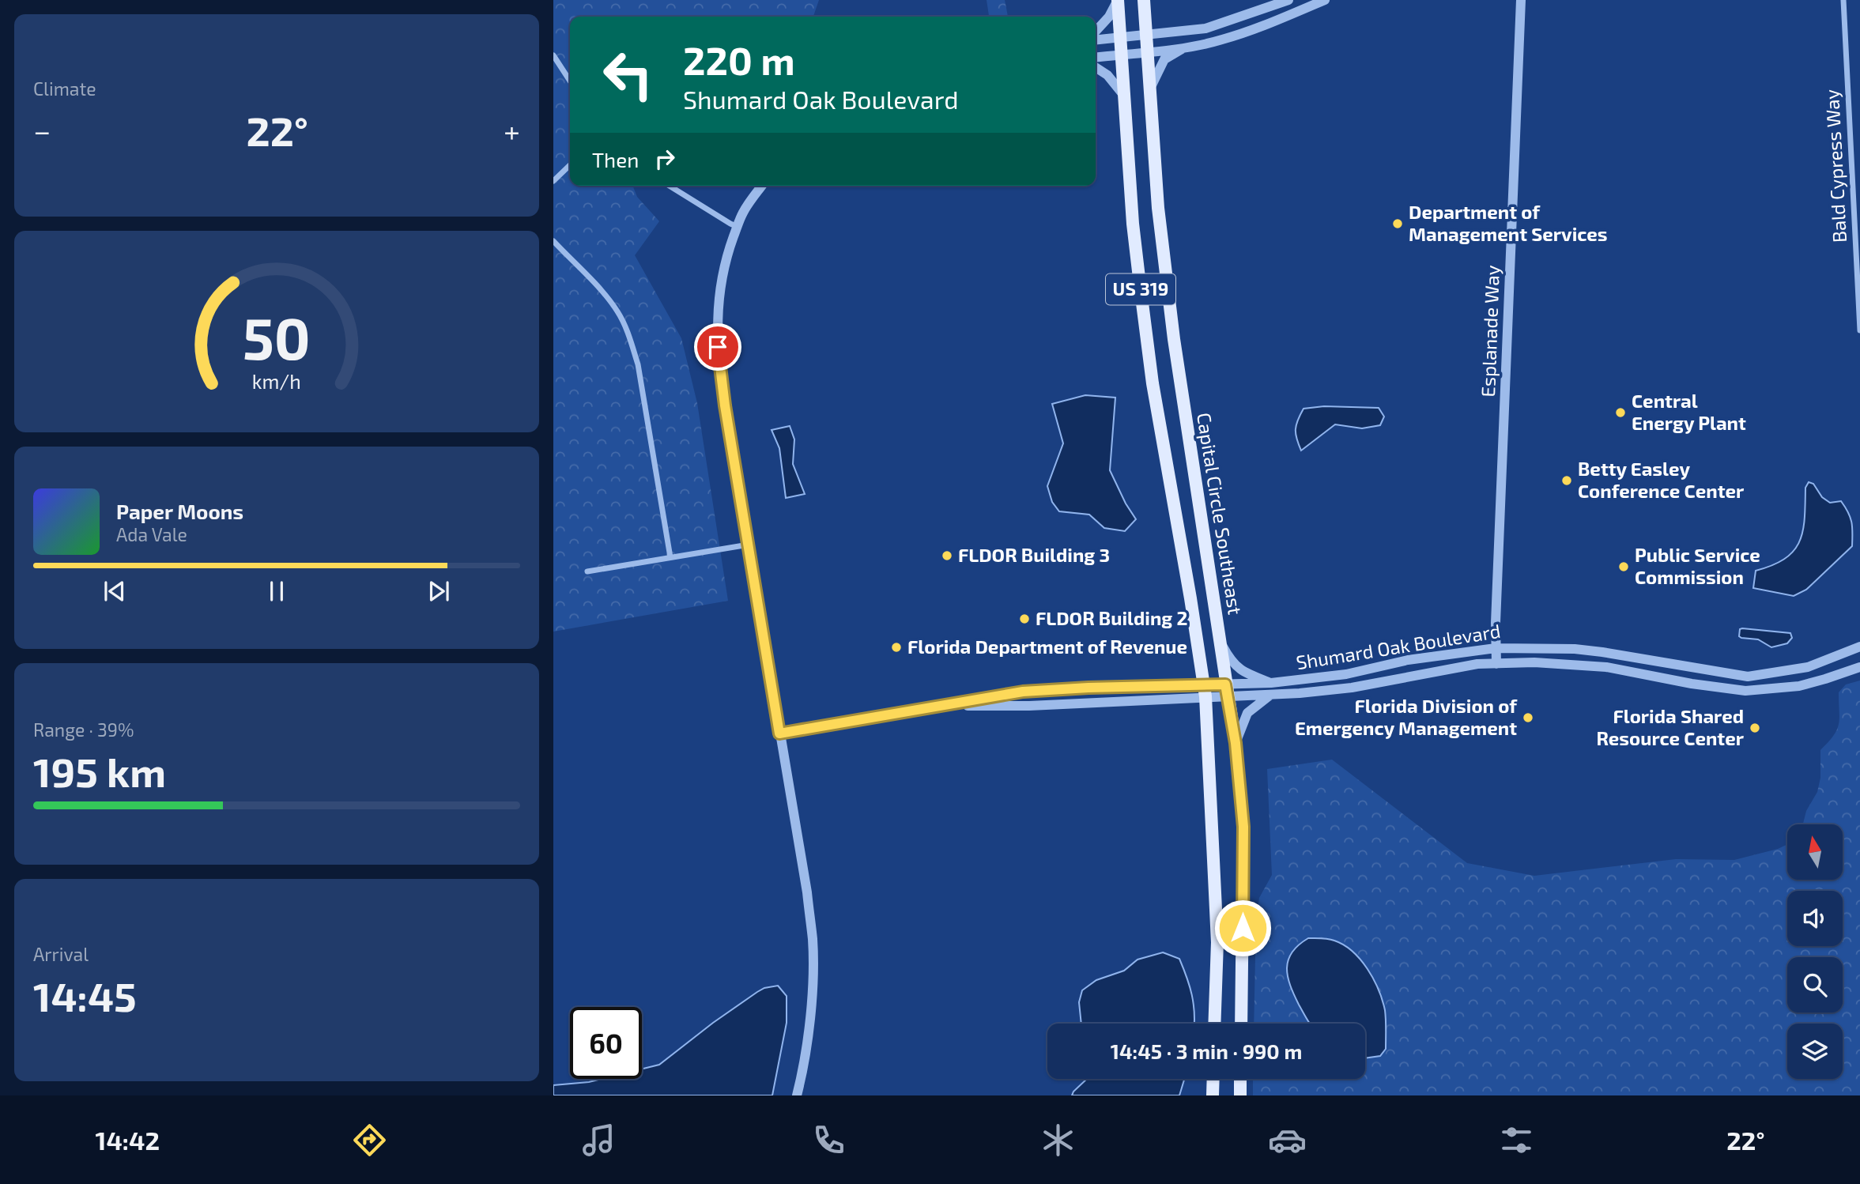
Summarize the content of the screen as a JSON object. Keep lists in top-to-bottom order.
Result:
{
  "streets": {
    "main road": ["US 319", "Capital Circle Southeast"],
    "street": ["Bald Cypress Way", "Esplanade Way", "Shumard Oak Boulevard"]
  },
  "crossings": [
    ["US 319", "Shumard Oak Boulevard"],
    ["Esplanade Way", "Shumard Oak Boulevard"],
    ["Capital Circle Southeast", "Shumard Oak Boulevard"]
  ],
  "places": [
    "Department of Management Services",
    "Central Energy Plant",
    "Betty Easley Conference Center",
    "FLDOR Building 3",
    "Public Service Commission",
    "FLDOR Building 2",
    "Florida Department of Revenue",
    "Florida Division of Emergency Management",
    "Florida Shared Resource Center"
  ],
  "north": "top",
  "page": {
    "tile": [
      "Climate",
      ["Range · 39%", "195 km"],
      ["Arrival", "14:45"]
    ],
    "turn": ["220 m", "Shumard Oak Boulevard"],
    "heat": ["−", "22°", "+"],
    "then": "Then",
    "song": ["Paper Moons", "Ada Vale"],
    "limit": "60",
    "trip": "14:45 · 3 min · 990 m",
    "tabs": ["14:42", "22°"],
    "gauge": ["50", "km/h"]
  }
}
